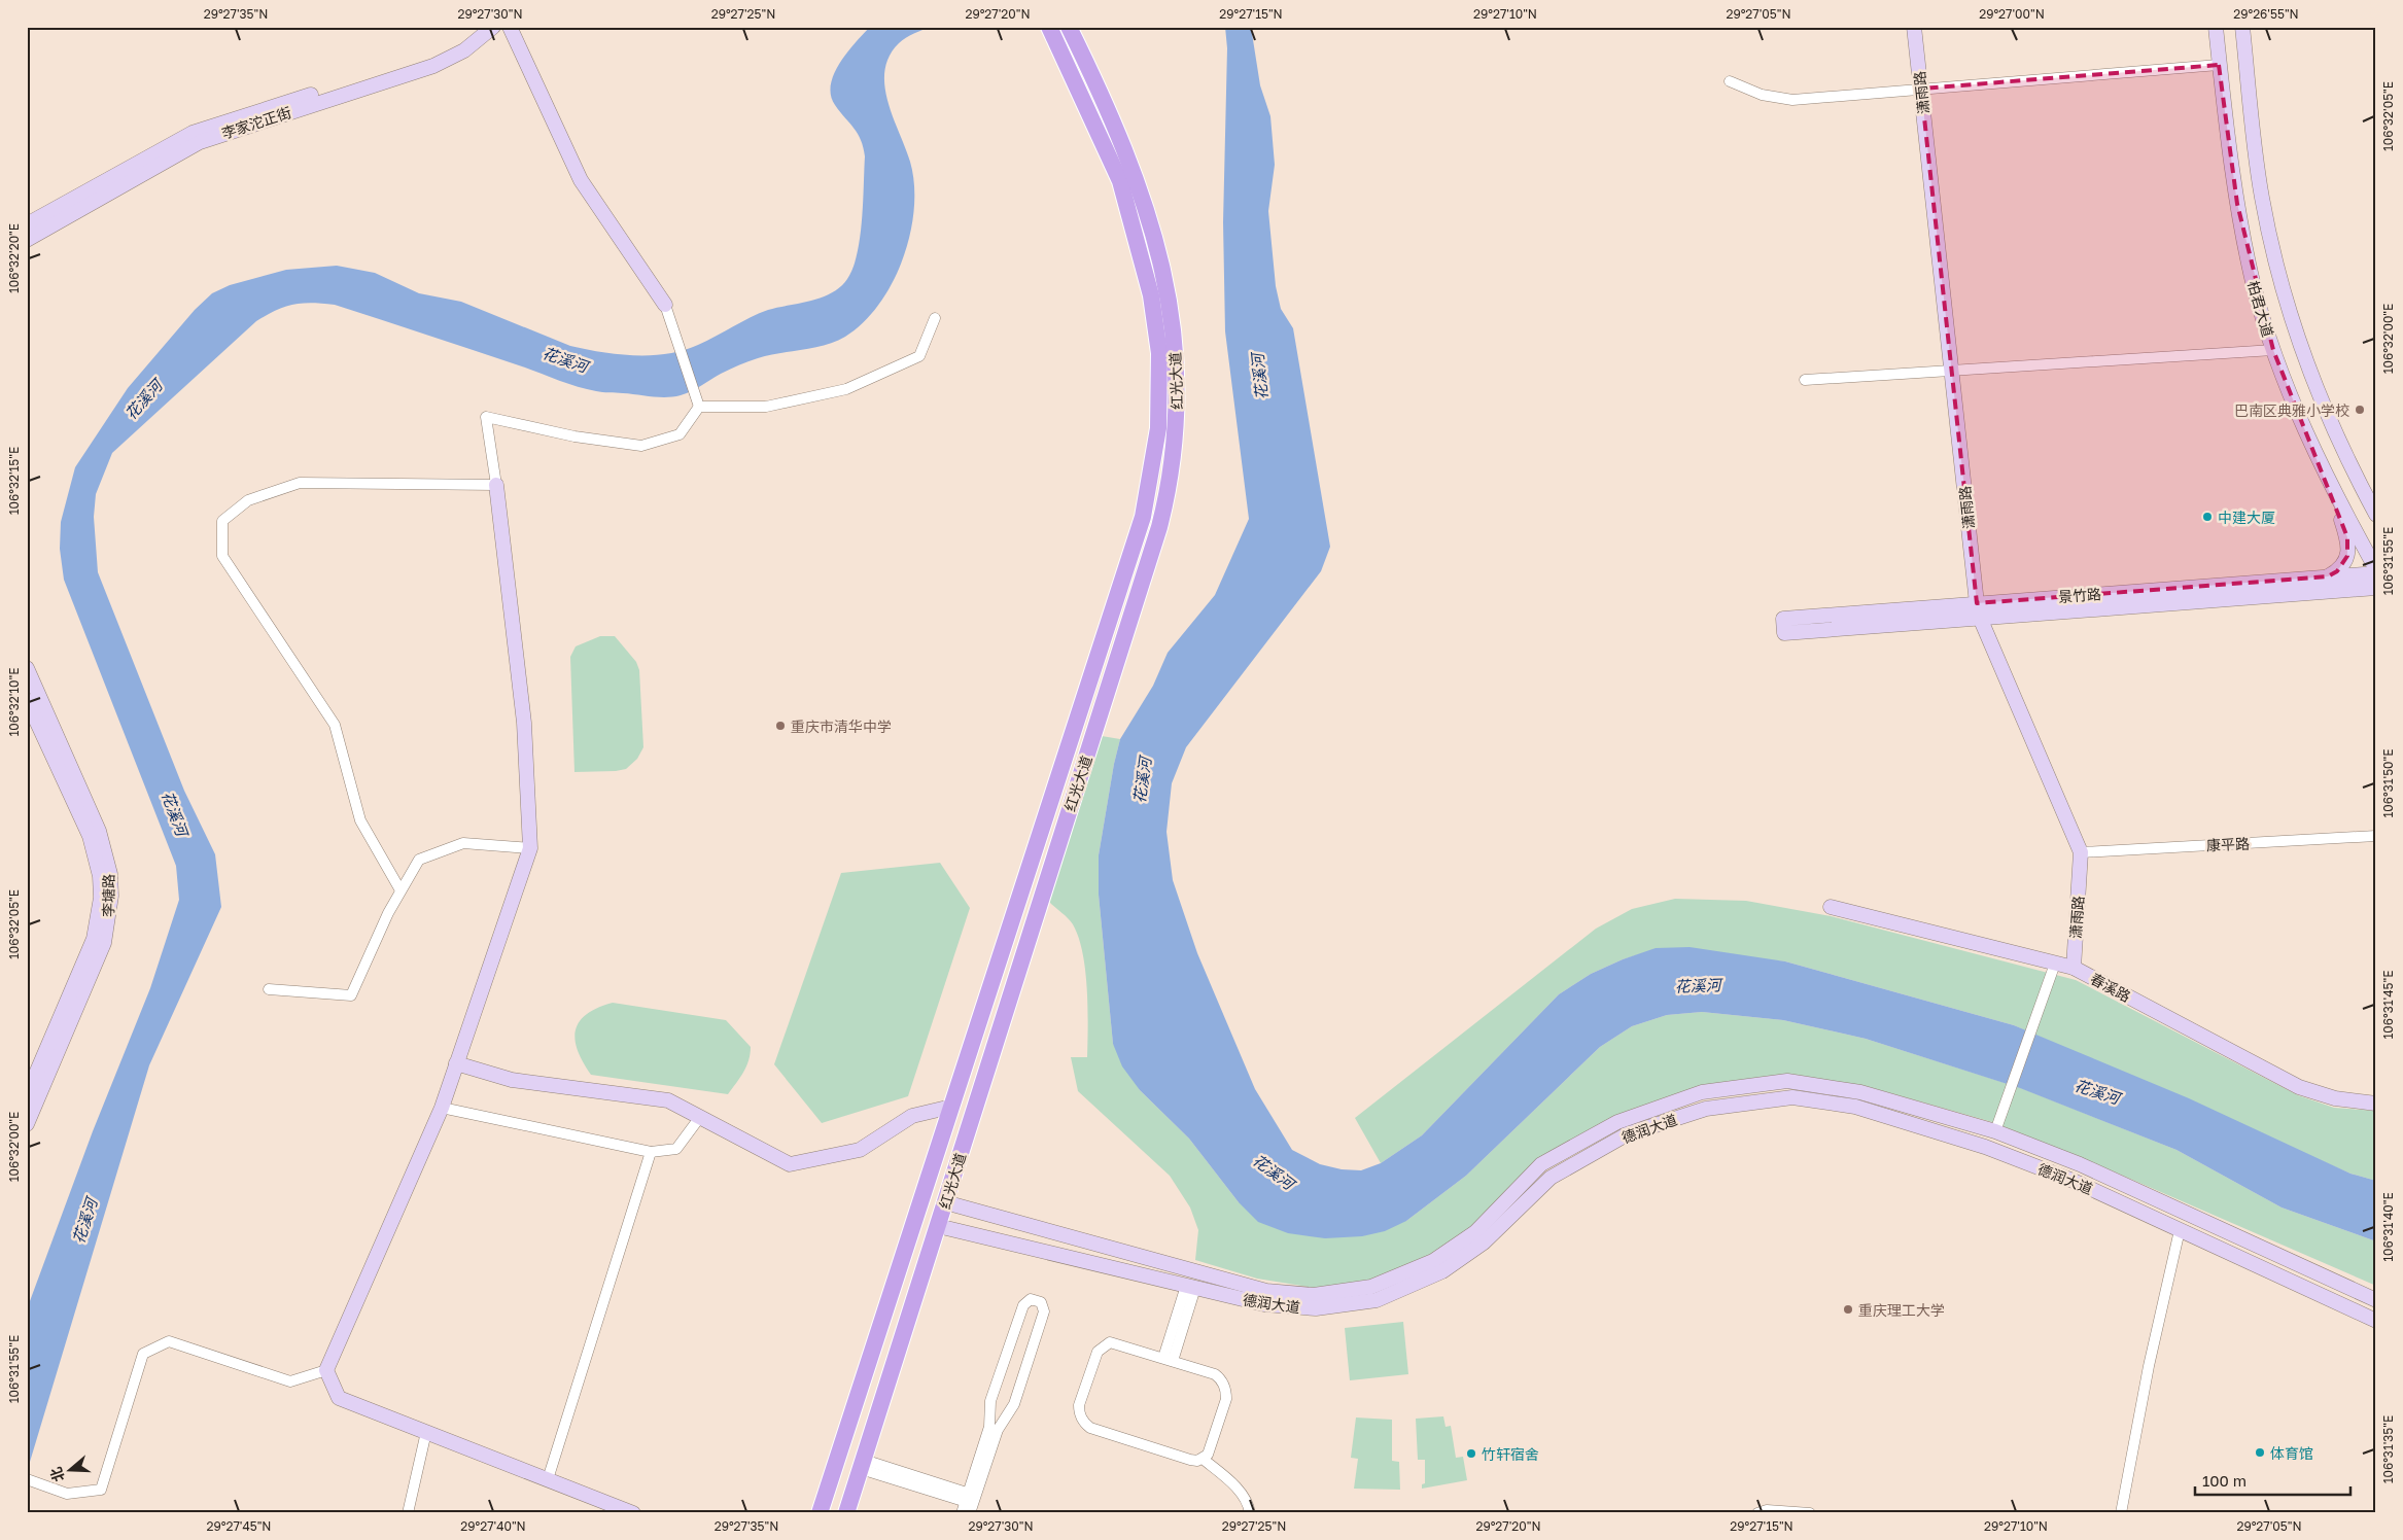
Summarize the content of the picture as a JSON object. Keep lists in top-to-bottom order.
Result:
{
  "streets": {
    "main road": [
      "潇雨路",
      "李家沱正街",
      "柏君大道",
      "红光大道",
      "景竹路",
      "李塘路",
      "春溪路",
      "德润大道"
    ],
    "street": ["康平路"]
  },
  "crossings": [
    ["潇雨路", "景竹路"],
    ["潇雨路", "康平路"],
    ["潇雨路", "春溪路"],
    ["红光大道", "德润大道"]
  ],
  "water": ["花溪河"],
  "places": [
    "巴南区典雅小学校",
    "中建大厦",
    "重庆市清华中学",
    "重庆理工大学",
    "体育馆",
    "竹轩宿舍"
  ],
  "scale_bar": "100 m",
  "north": "left",
  "coordinates": [
    "29°27'35\"N",
    "29°27'30\"N",
    "29°27'25\"N",
    "29°27'20\"N",
    "29°27'15\"N",
    "29°27'10\"N",
    "29°27'05\"N",
    "29°27'00\"N",
    "29°26'55\"N",
    "106°32'05\"E",
    "106°32'20\"E",
    "106°32'00\"E",
    "106°32'15\"E",
    "106°31'55\"E",
    "106°32'10\"E",
    "106°31'50\"E",
    "106°31'45\"E",
    "106°31'40\"E",
    "106°31'35\"E",
    "29°27'45\"N",
    "29°27'40\"N"
  ]
}
